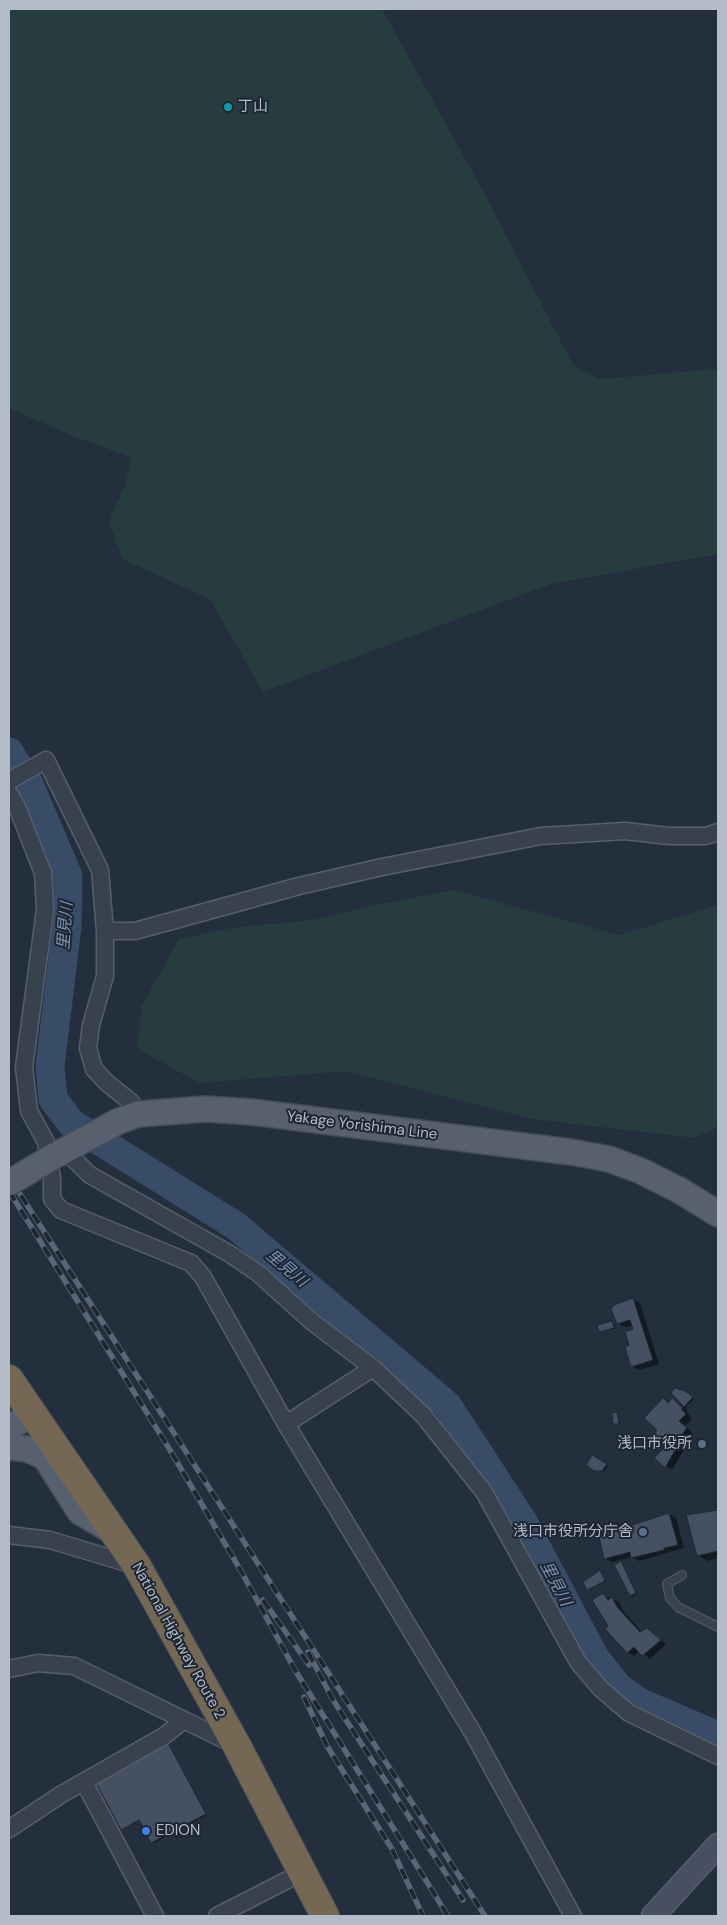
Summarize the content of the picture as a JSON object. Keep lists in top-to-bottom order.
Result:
{
  "streets": {
    "highway": ["National Highway Route 2"],
    "main road": ["Yakage Yorishima Line"]
  },
  "water": ["里見川"],
  "places": [
    "丁山",
    "浅口市役所",
    "浅口市役所分庁舎",
    "EDION"
  ]
}
